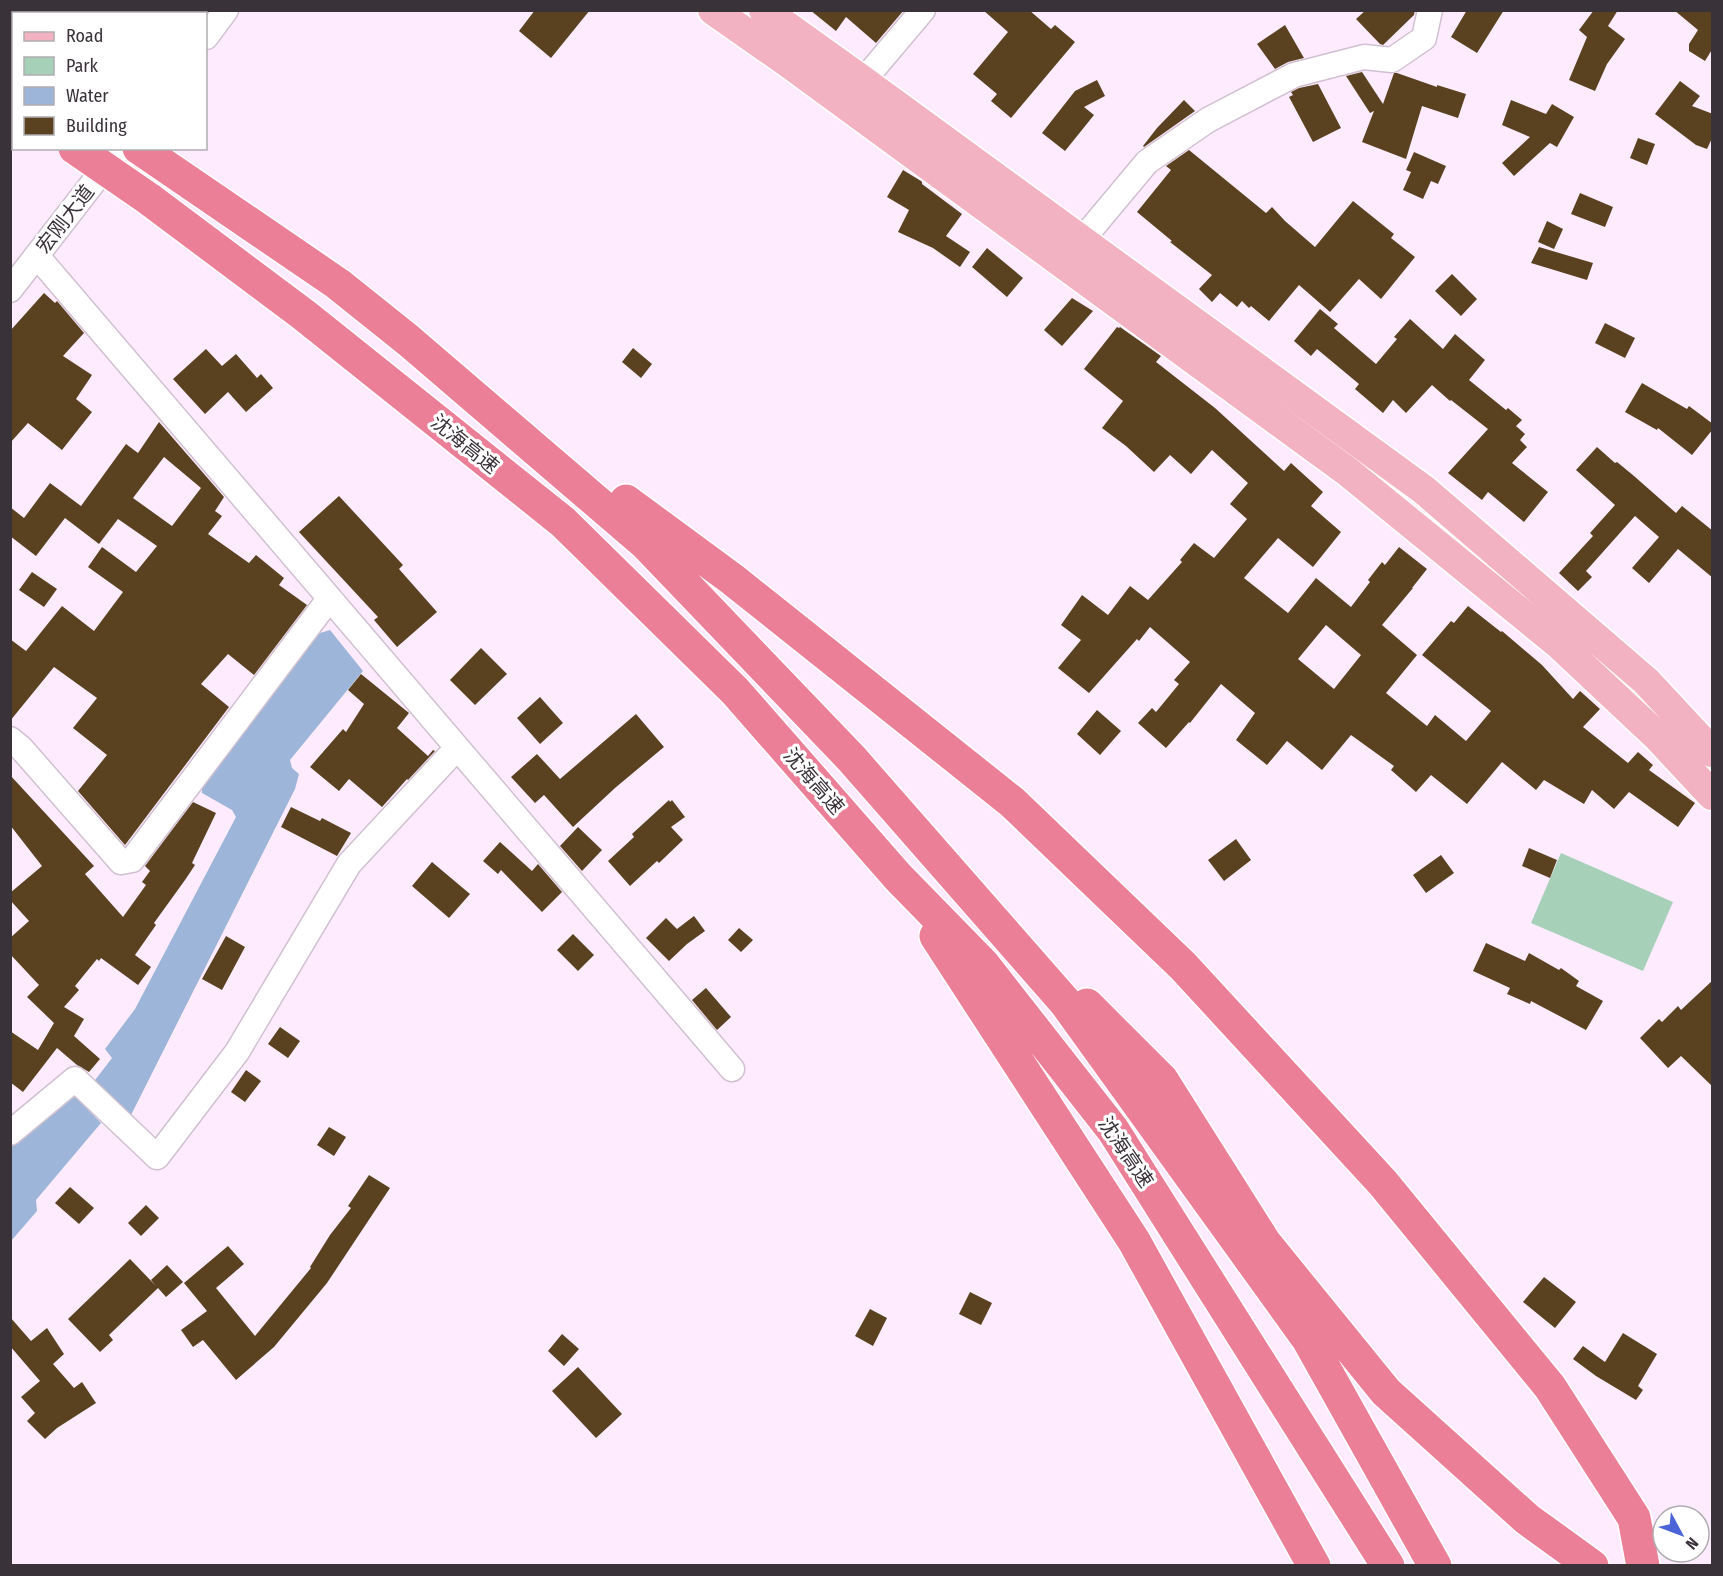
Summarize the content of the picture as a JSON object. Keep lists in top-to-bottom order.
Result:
{
  "streets": {
    "highway": ["沈海高速"],
    "street": ["宏刚大道"]
  },
  "legend": [
    "Road",
    "Park",
    "Water",
    "Building"
  ],
  "north": "bottom right"
}
